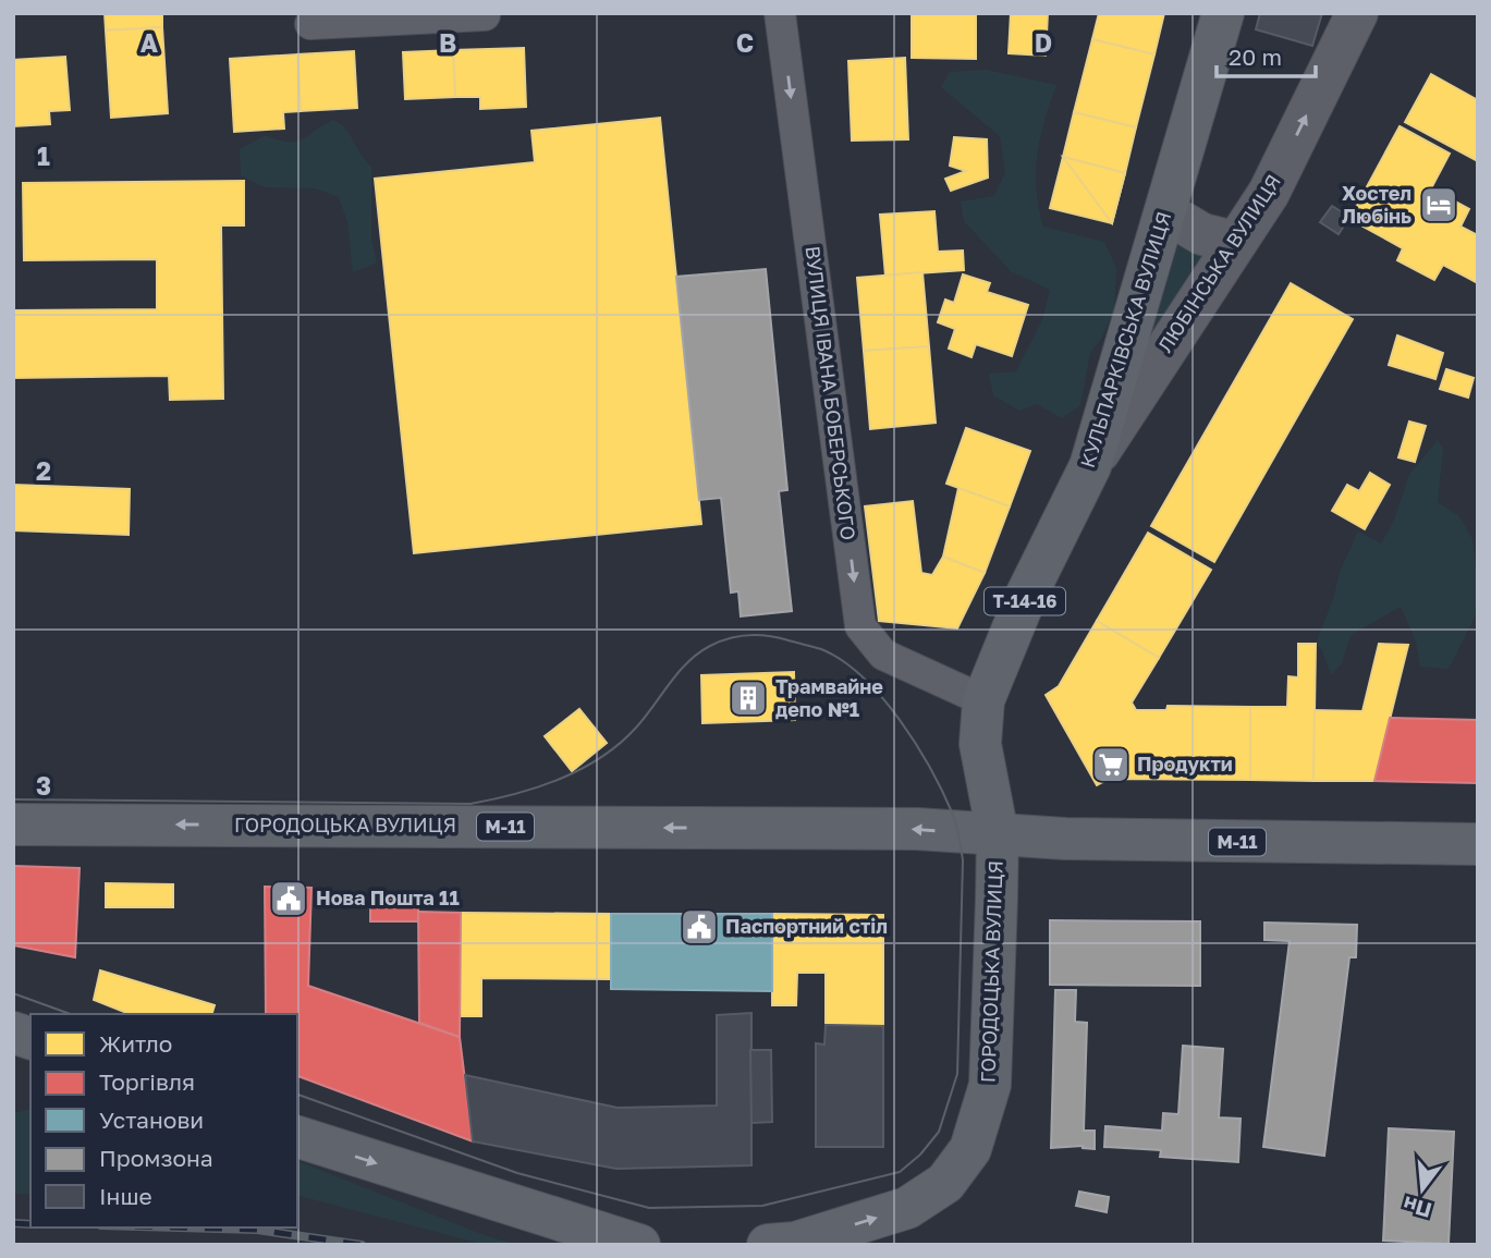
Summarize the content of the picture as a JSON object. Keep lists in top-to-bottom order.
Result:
{
  "streets": {
    "main road": [
      "ЛЮБІНСЬКА ВУЛИЦЯ",
      "КУЛЬПАРКІВСЬКА ВУЛИЦЯ",
      "Т-14-16",
      "ГОРОДОЦЬКА ВУЛИЦЯ",
      "М-11"
    ],
    "street": ["ВУЛИЦЯ ІВАНА БОБЕРСЬКОГО"]
  },
  "crossings": [
    ["ЛЮБІНСЬКА ВУЛИЦЯ", "КУЛЬПАРКІВСЬКА ВУЛИЦЯ"],
    ["КУЛЬПАРКІВСЬКА ВУЛИЦЯ", "ВУЛИЦЯ ІВАНА БОБЕРСЬКОГО"],
    ["КУЛЬПАРКІВСЬКА ВУЛИЦЯ", "ГОРОДОЦЬКА ВУЛИЦЯ"]
  ],
  "one_way": ["ЛЮБІНСЬКА ВУЛИЦЯ", "ВУЛИЦЯ ІВАНА БОБЕРСЬКОГО"],
  "places": {
    "hotel": ["Хостел Любінь"],
    "building": ["Трамвайне депо №1"],
    "supermarket": ["Продукти"],
    "public building": ["Нова Пошта 11", "Паспортний стіл"]
  },
  "legend": [
    "Житло",
    "Торгівля",
    "Установи",
    "Промзона",
    "Інше"
  ],
  "scale_bar": "20 m",
  "north": "bottom",
  "grid": {
    "columns": [
      "A",
      "B",
      "C",
      "D"
    ],
    "rows": ["1", "2", "3"]
  }
}
